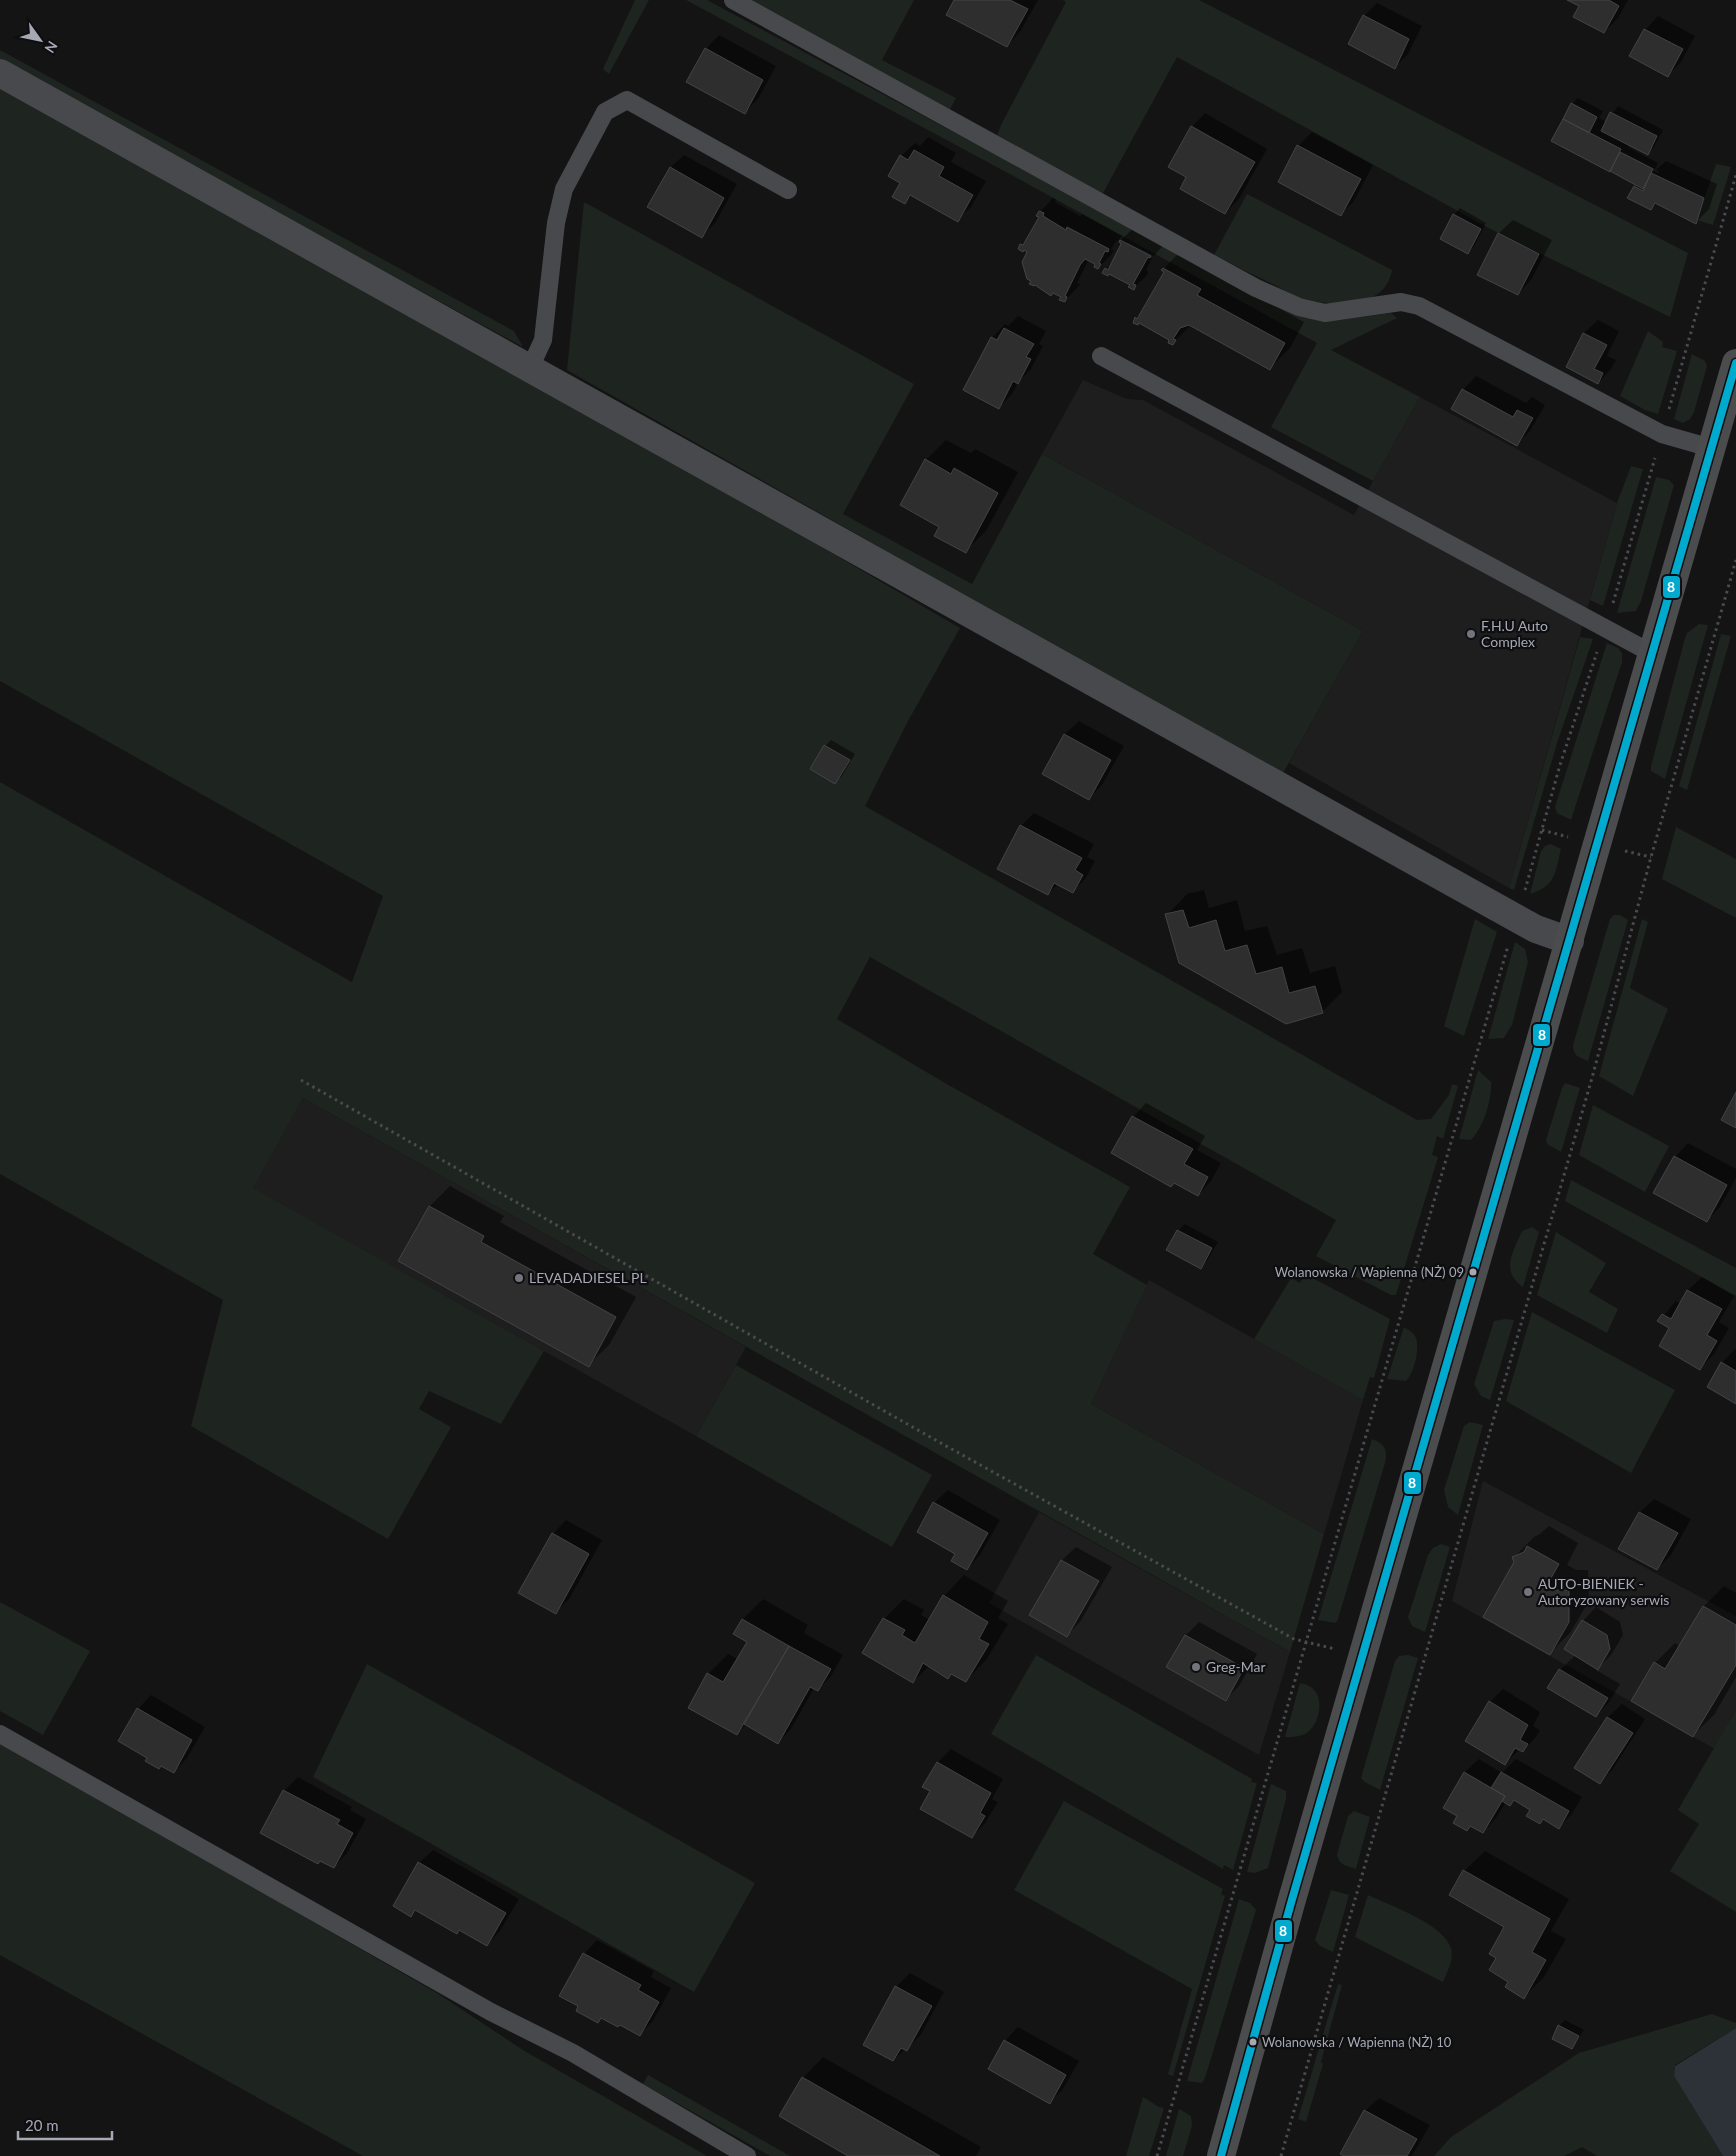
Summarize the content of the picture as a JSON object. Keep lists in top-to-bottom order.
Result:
{
  "places": [
    "F.H.U Auto Complex",
    "Wolanowska / Wapienna (NŻ) 09",
    "LEVADADIESEL PL",
    "AUTO-BIENIEK - Autoryzowany serwis",
    "Greg-Mar",
    "Wolanowska / Wapienna (NŻ) 10"
  ],
  "lines": ["transit line 8"],
  "scale_bar": "20 m",
  "north": "bottom right"
}
